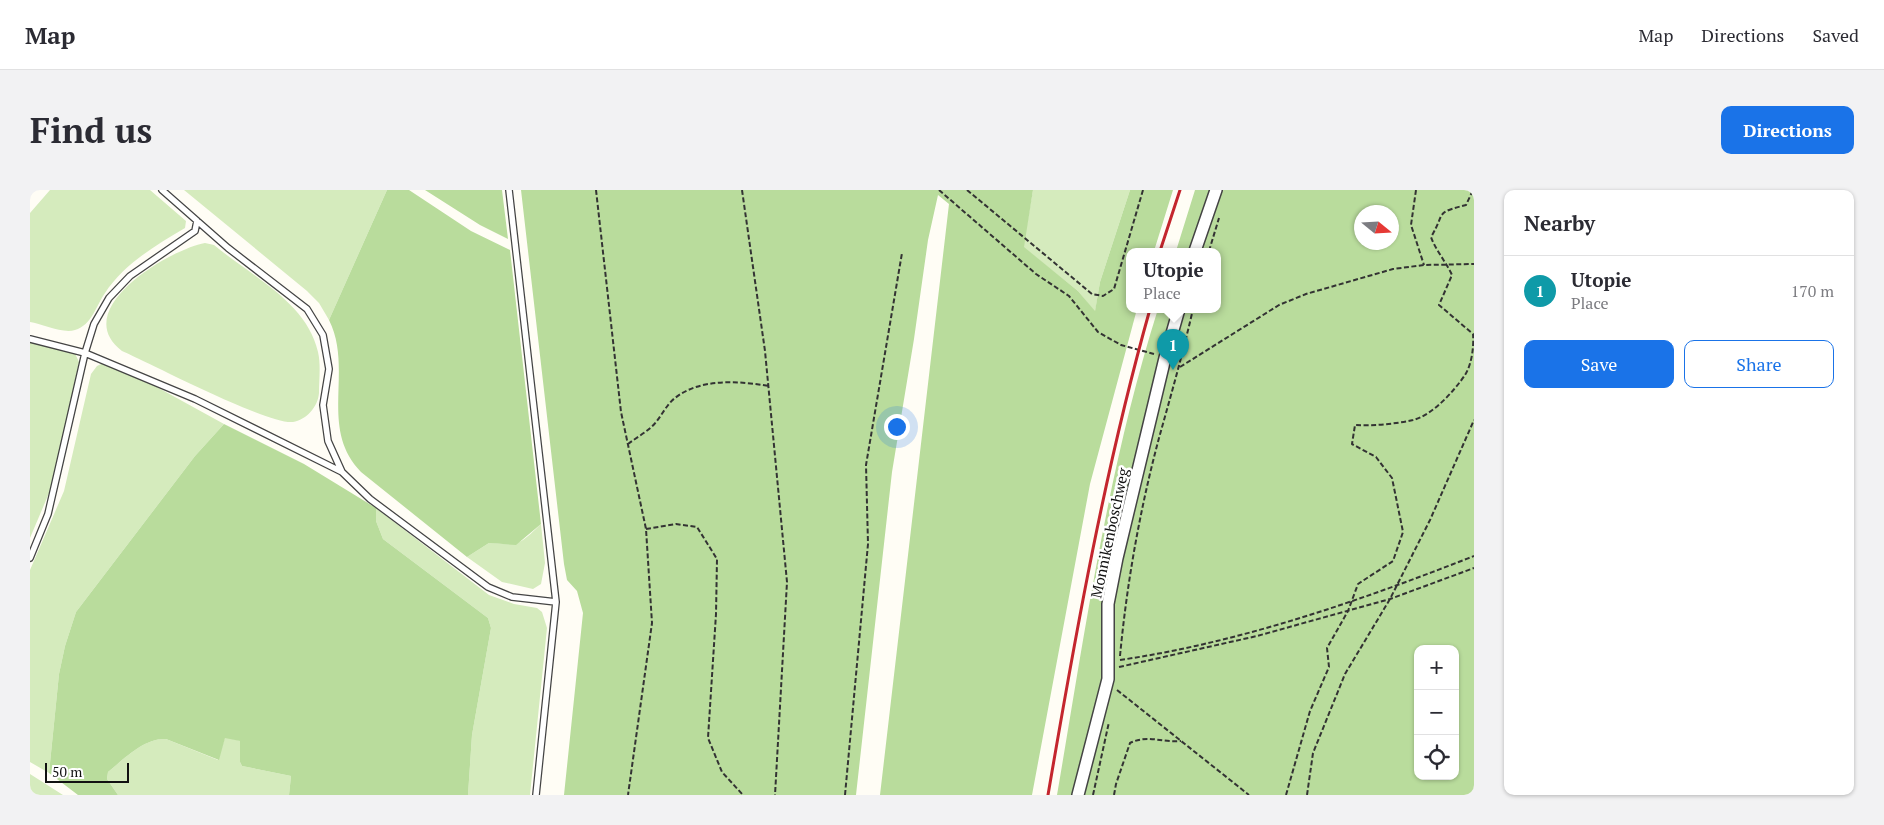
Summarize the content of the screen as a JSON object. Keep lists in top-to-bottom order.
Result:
{
  "streets": {
    "street": ["Monnikenboschweg"]
  },
  "scale_bar": "50 m",
  "north": "right",
  "page": {
    "header": "Map",
    "nav": ["Map", "Directions", "Saved"],
    "buttons": [
      "Directions",
      ["Save", "Share"]
    ],
    "title": "Find us",
    "heading": "Nearby",
    "popup": ["Utopie", "Place"],
    "list": [
      {
        "mark": "1",
        "name": "Utopie",
        "note": "Place",
        "value": "170 m"
      }
    ],
    "pins": "1",
    "map_buttons": ["+", "−"],
    "scale": "50 m"
  }
}
